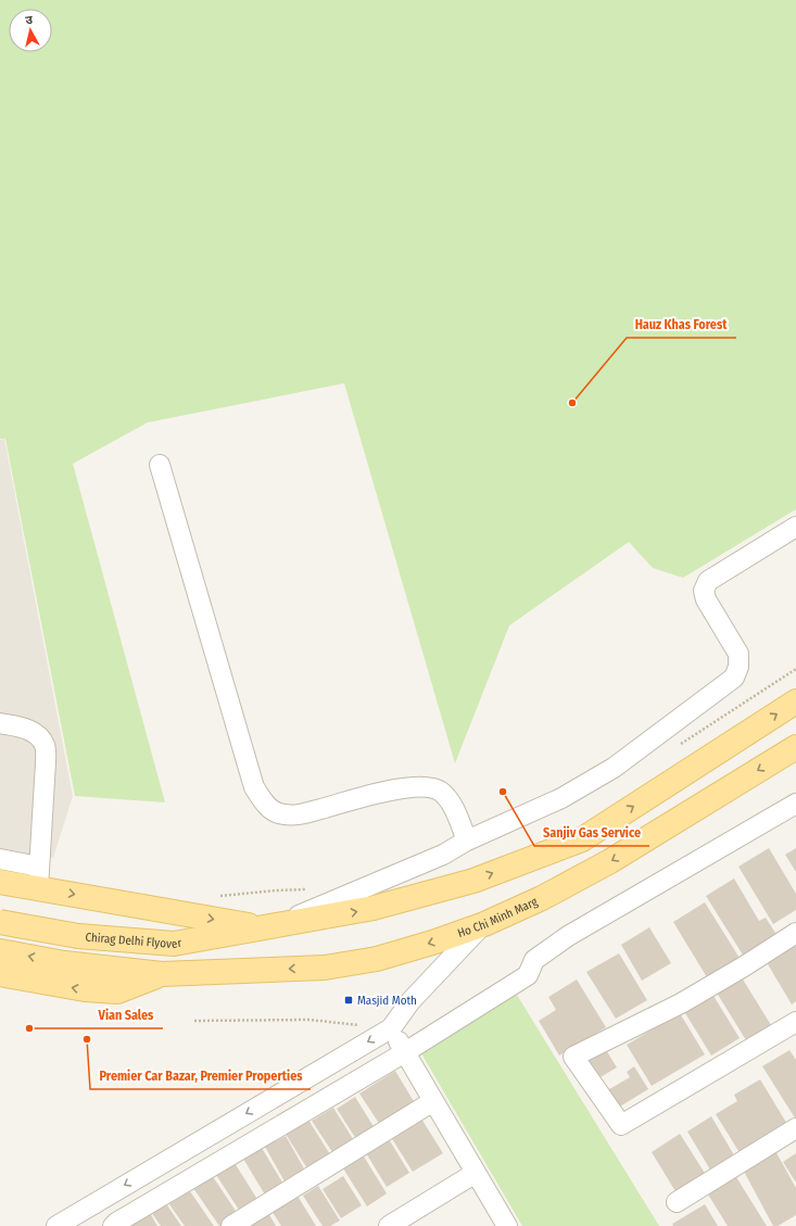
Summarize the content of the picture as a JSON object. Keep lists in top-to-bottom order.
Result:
{
  "streets": {
    "main road": ["Ho Chi Minh Marg", "Chirag Delhi Flyover"]
  },
  "places": {
    "other": [
      "Hauz Khas Forest",
      "Sanjiv Gas Service",
      "Vian Sales",
      "Premier Car Bazar, Premier Properties"
    ],
    "transit": ["Masjid Moth"]
  },
  "north": "top"
}
